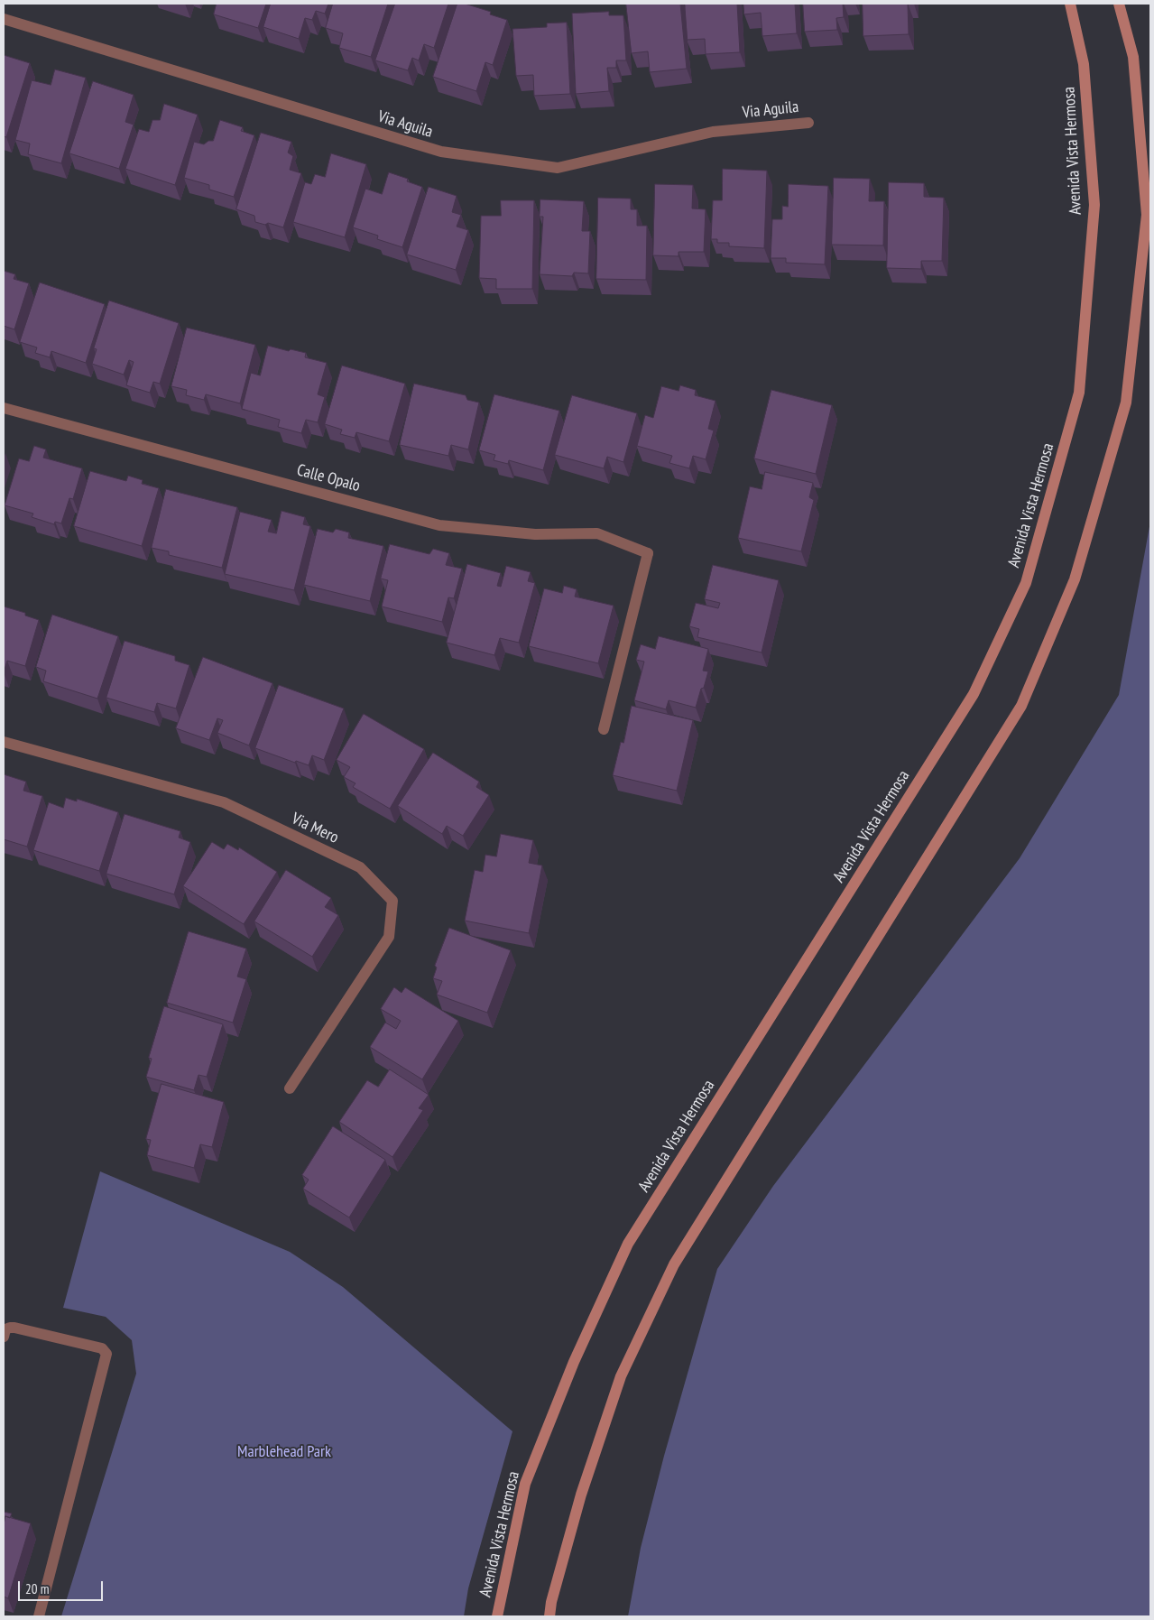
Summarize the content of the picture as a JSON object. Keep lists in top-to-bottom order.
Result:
{
  "streets": {
    "main road": ["Avenida Vista Hermosa"],
    "street": ["Via Aguila", "Calle Opalo", "Via Mero"]
  },
  "parks": ["Marblehead Park"],
  "scale_bar": "20 m"
}
